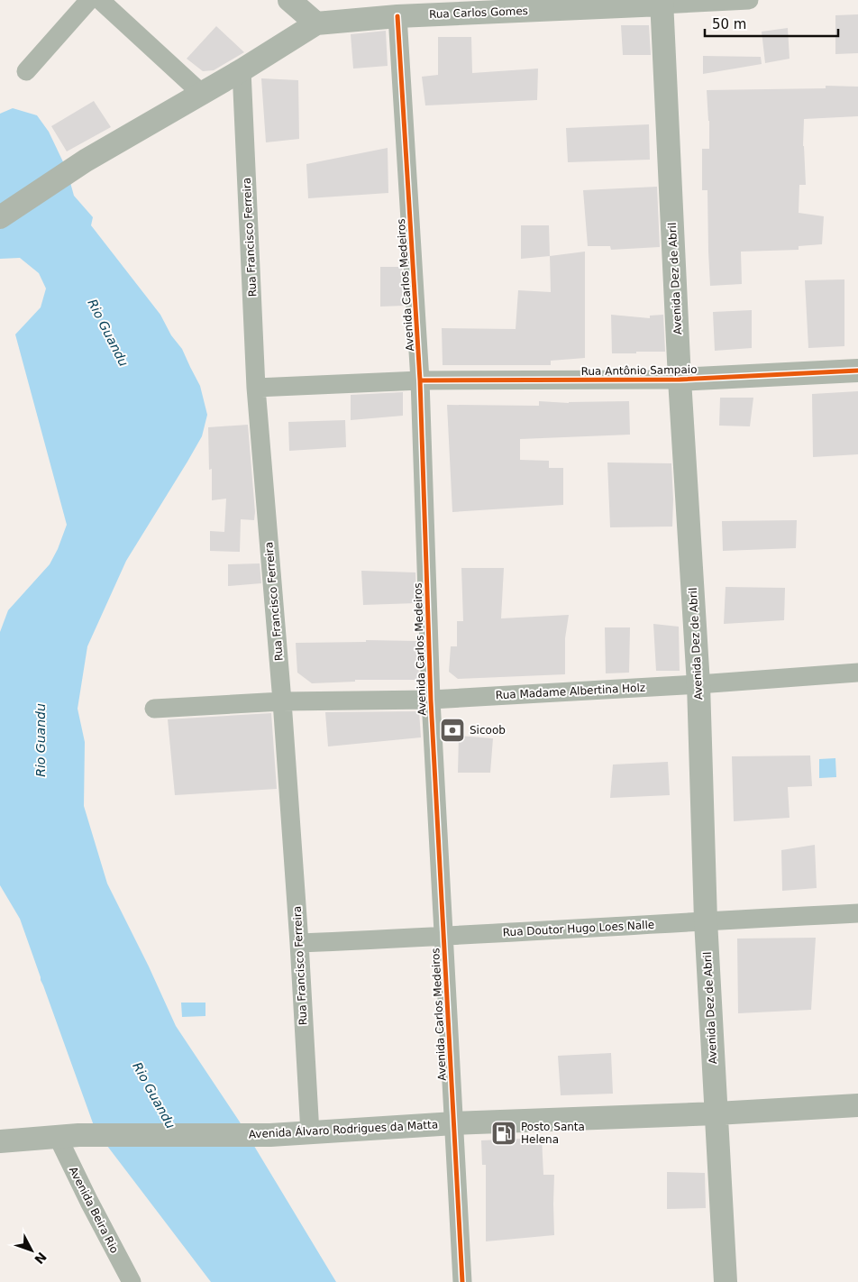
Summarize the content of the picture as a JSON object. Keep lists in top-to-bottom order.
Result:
{
  "streets": {
    "street": [
      "Rua Carlos Gomes",
      "Rua Francisco Ferreira",
      "Avenida Dez de Abril",
      "Avenida Carlos Medeiros",
      "Rua Antônio Sampaio",
      "Rua Madame Albertina Holz",
      "Rua Doutor Hugo Loes Nalle",
      "Avenida Álvaro Rodrigues da Matta",
      "Avenida Beira Rio"
    ]
  },
  "crossings": [
    ["Rua Carlos Gomes", "Avenida Dez de Abril"],
    ["Rua Carlos Gomes", "Avenida Carlos Medeiros"],
    ["Rua Francisco Ferreira", "Rua Antônio Sampaio"],
    ["Rua Francisco Ferreira", "Rua Madame Albertina Holz"],
    ["Rua Francisco Ferreira", "Rua Doutor Hugo Loes Nalle"],
    ["Rua Francisco Ferreira", "Avenida Álvaro Rodrigues da Matta"],
    ["Avenida Dez de Abril", "Rua Antônio Sampaio"],
    ["Avenida Dez de Abril", "Rua Madame Albertina Holz"],
    ["Avenida Dez de Abril", "Rua Doutor Hugo Loes Nalle"],
    ["Avenida Dez de Abril", "Avenida Álvaro Rodrigues da Matta"],
    ["Avenida Carlos Medeiros", "Rua Antônio Sampaio"],
    ["Avenida Carlos Medeiros", "Rua Madame Albertina Holz"],
    ["Avenida Carlos Medeiros", "Rua Doutor Hugo Loes Nalle"],
    ["Avenida Carlos Medeiros", "Avenida Álvaro Rodrigues da Matta"],
    ["Avenida Álvaro Rodrigues da Matta", "Avenida Beira Rio"]
  ],
  "water": ["Rio Guandu"],
  "places": {
    "bank": ["Sicoob"],
    "fuel station": ["Posto Santa Helena"]
  },
  "scale_bar": "50 m",
  "north": "bottom right"
}
